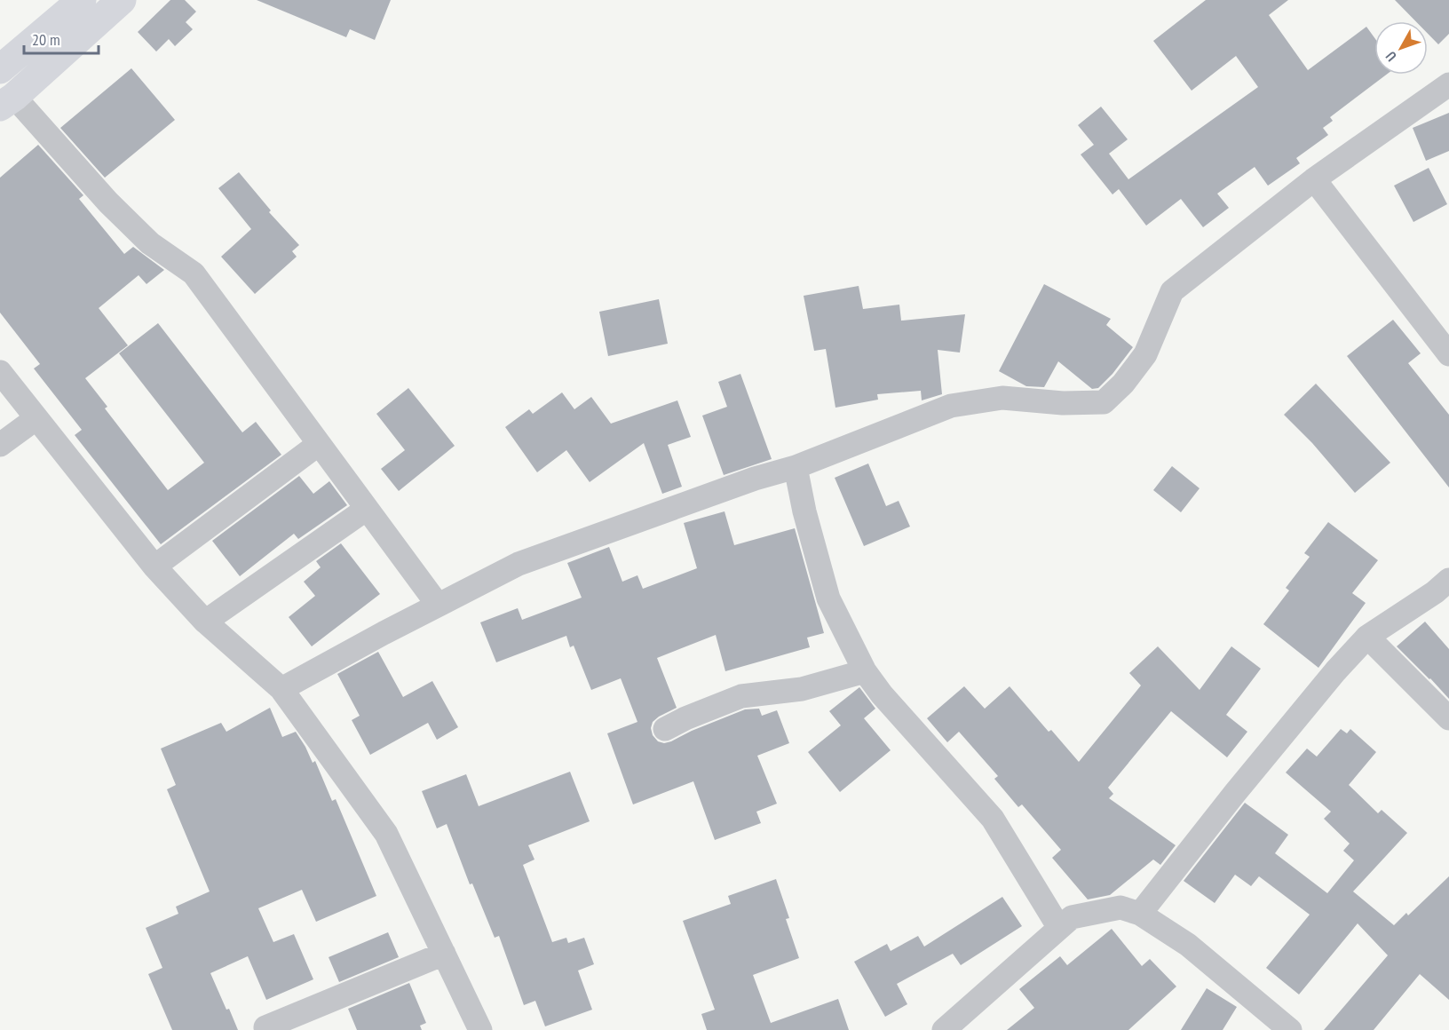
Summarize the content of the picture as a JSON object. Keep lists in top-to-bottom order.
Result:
{
  "scale_bar": "20 m",
  "north": "bottom left"
}
